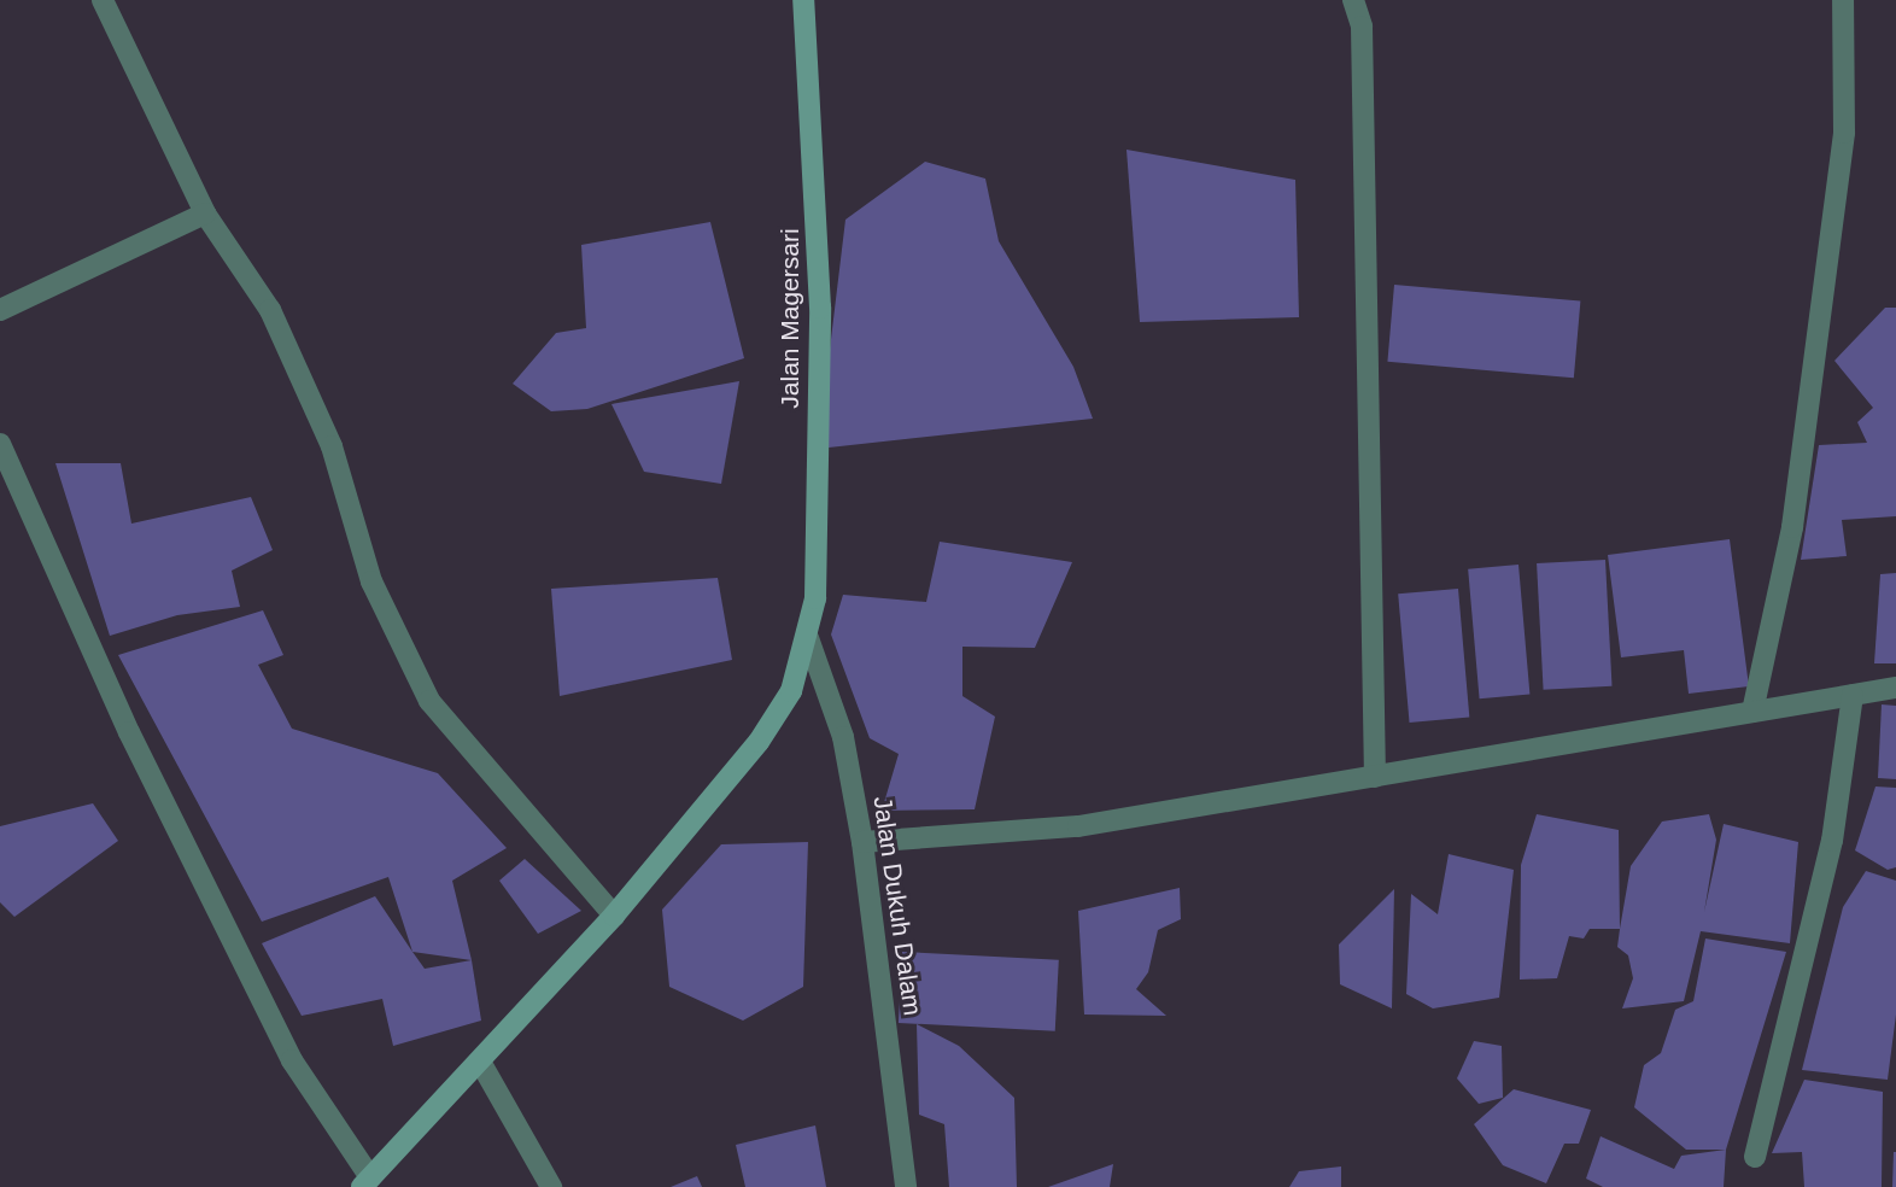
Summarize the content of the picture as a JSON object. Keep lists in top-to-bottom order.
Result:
{
  "streets": {
    "street": ["Jalan Magersari", "Jalan Dukuh Dalam"]
  },
  "crossings": [
    ["Jalan Magersari", "Jalan Dukuh Dalam"]
  ]
}
